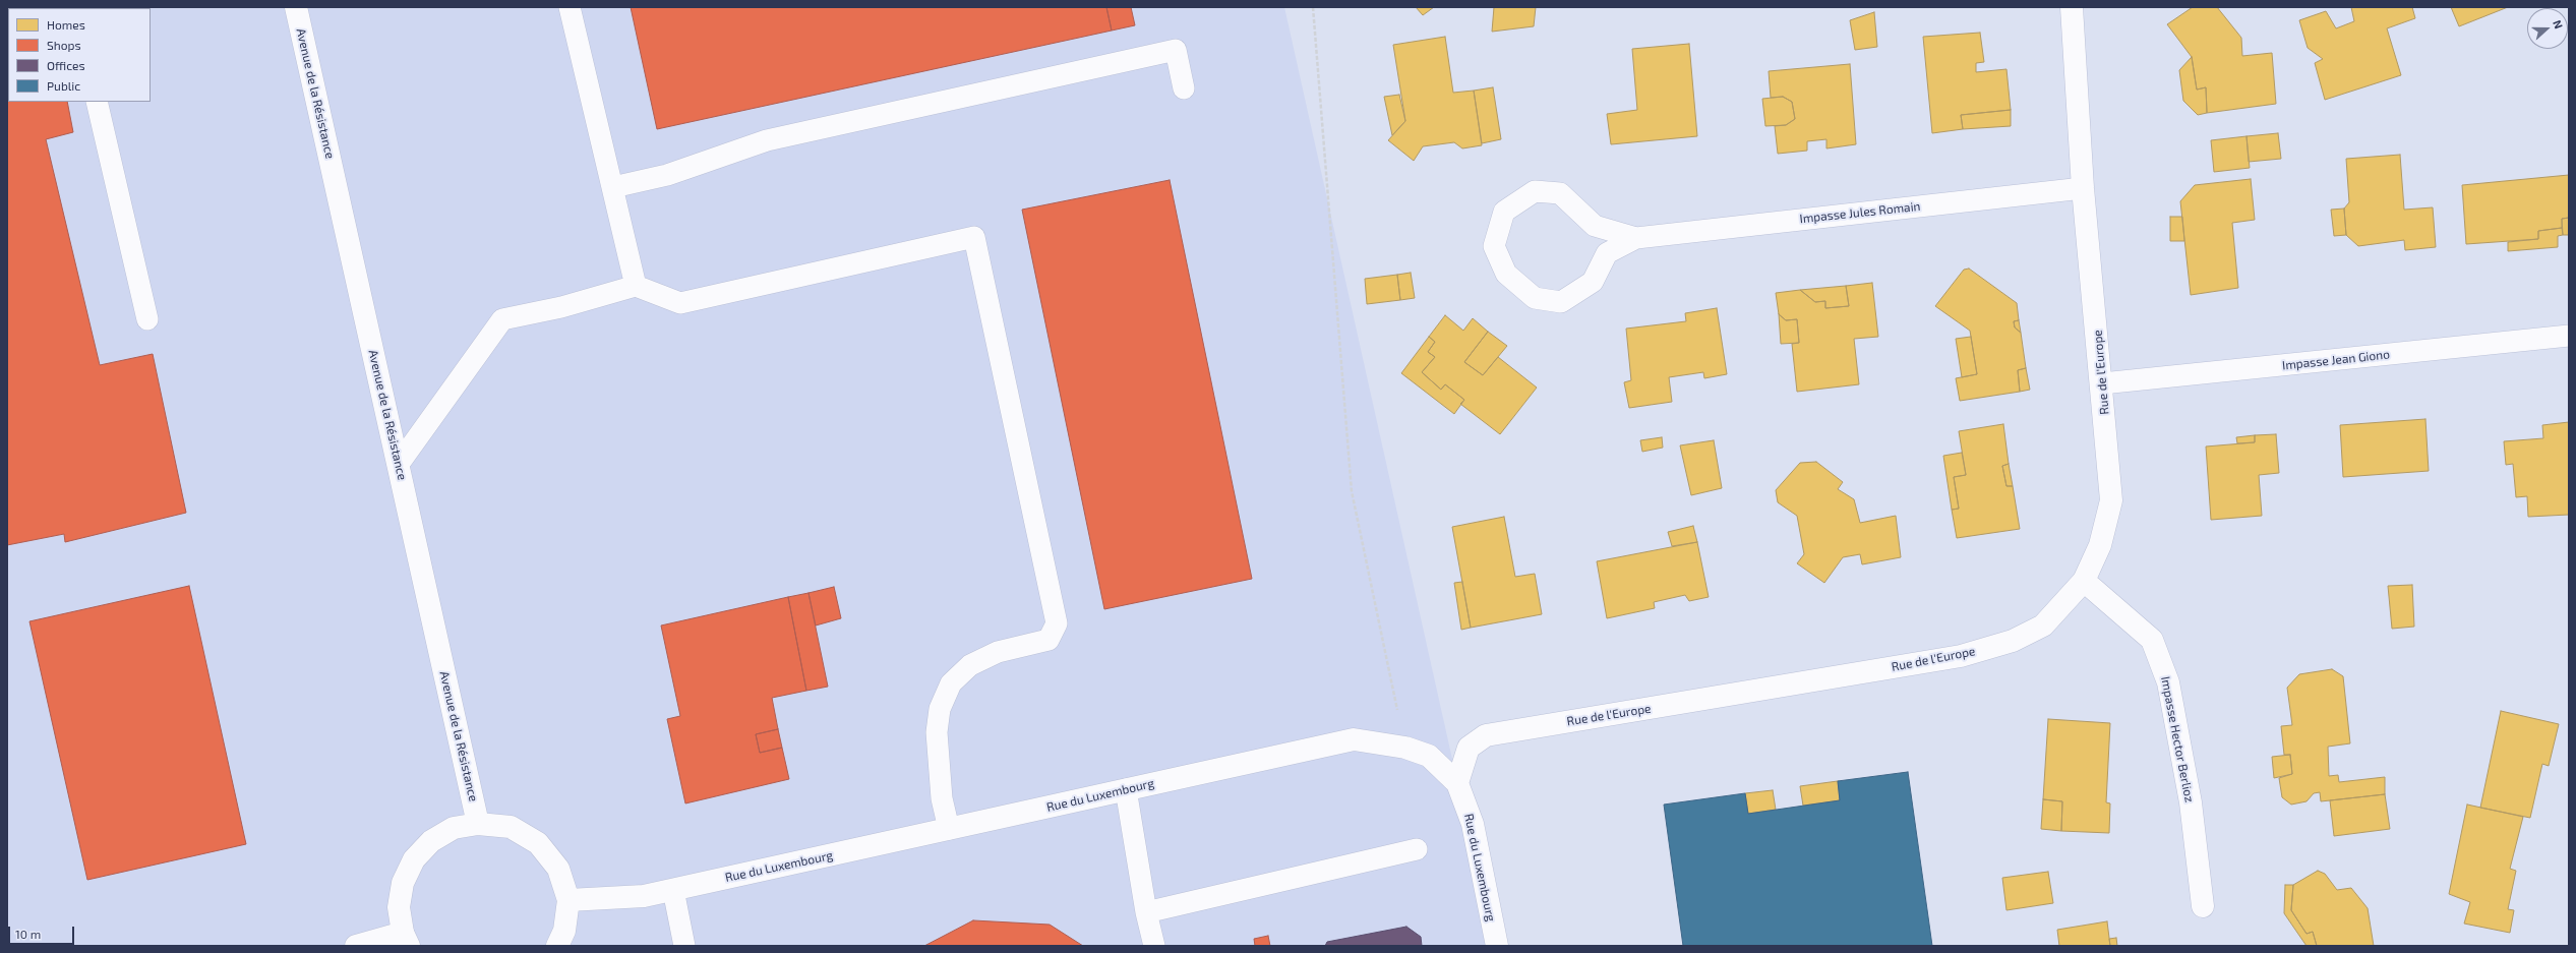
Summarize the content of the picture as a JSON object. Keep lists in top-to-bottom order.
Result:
{
  "streets": {
    "street": [
      "Avenue de la Résistance",
      "Rue de l'Europe",
      "Impasse Hector Berlioz",
      "Rue du Luxembourg"
    ],
    "lane": ["Impasse Jules Romain", "Impasse Jean Giono"]
  },
  "crossings": [
    ["Impasse Jules Romain", "Rue de l'Europe"],
    ["Impasse Jean Giono", "Rue de l'Europe"],
    ["Rue de l'Europe", "Impasse Hector Berlioz"],
    ["Rue de l'Europe", "Rue du Luxembourg"]
  ],
  "legend": [
    "Homes",
    "Shops",
    "Offices",
    "Public"
  ],
  "scale_bar": "10 m",
  "north": "right"
}
